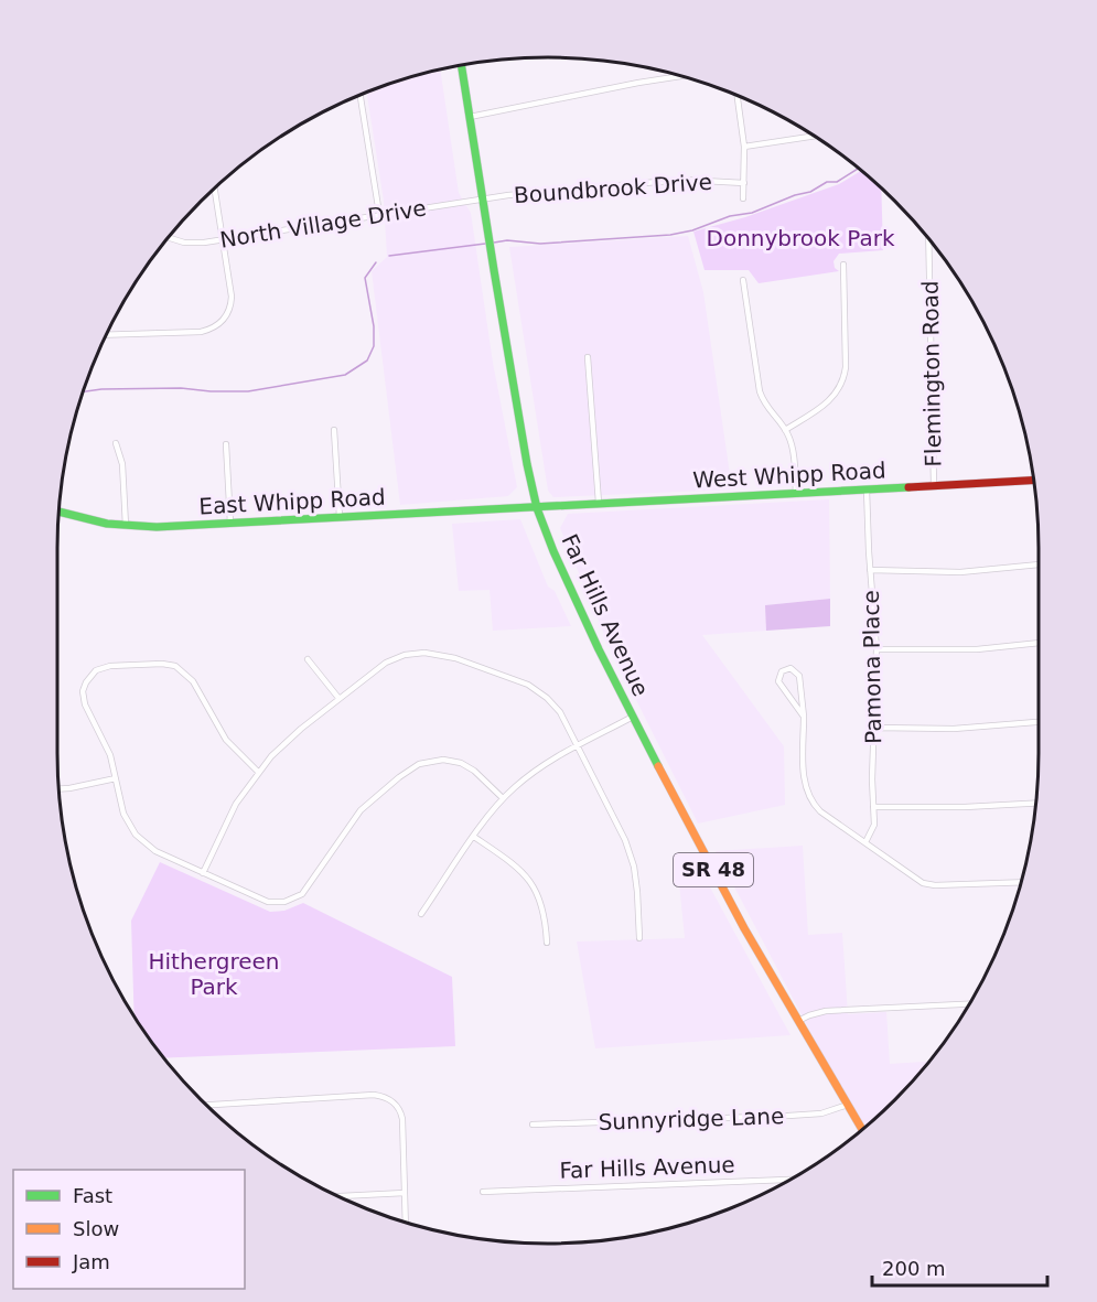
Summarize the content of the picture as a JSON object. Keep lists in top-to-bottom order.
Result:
{
  "streets": {
    "main road": [
      "West Whipp Road",
      "East Whipp Road",
      "Far Hills Avenue",
      "SR 48"
    ],
    "street": [
      "Boundbrook Drive",
      "North Village Drive",
      "Flemington Road",
      "Pamona Place",
      "Sunnyridge Lane"
    ]
  },
  "crossings": [
    ["Boundbrook Drive", "North Village Drive"],
    ["Boundbrook Drive", "Far Hills Avenue"],
    ["North Village Drive", "Far Hills Avenue"],
    ["Flemington Road", "West Whipp Road"],
    ["West Whipp Road", "East Whipp Road"],
    ["West Whipp Road", "Far Hills Avenue"],
    ["West Whipp Road", "Pamona Place"],
    ["East Whipp Road", "Far Hills Avenue"],
    ["Far Hills Avenue", "Sunnyridge Lane"]
  ],
  "parks": ["Donnybrook Park", "Hithergreen Park"],
  "legend": ["Fast", "Slow", "Jam"],
  "scale_bar": "200 m"
}
